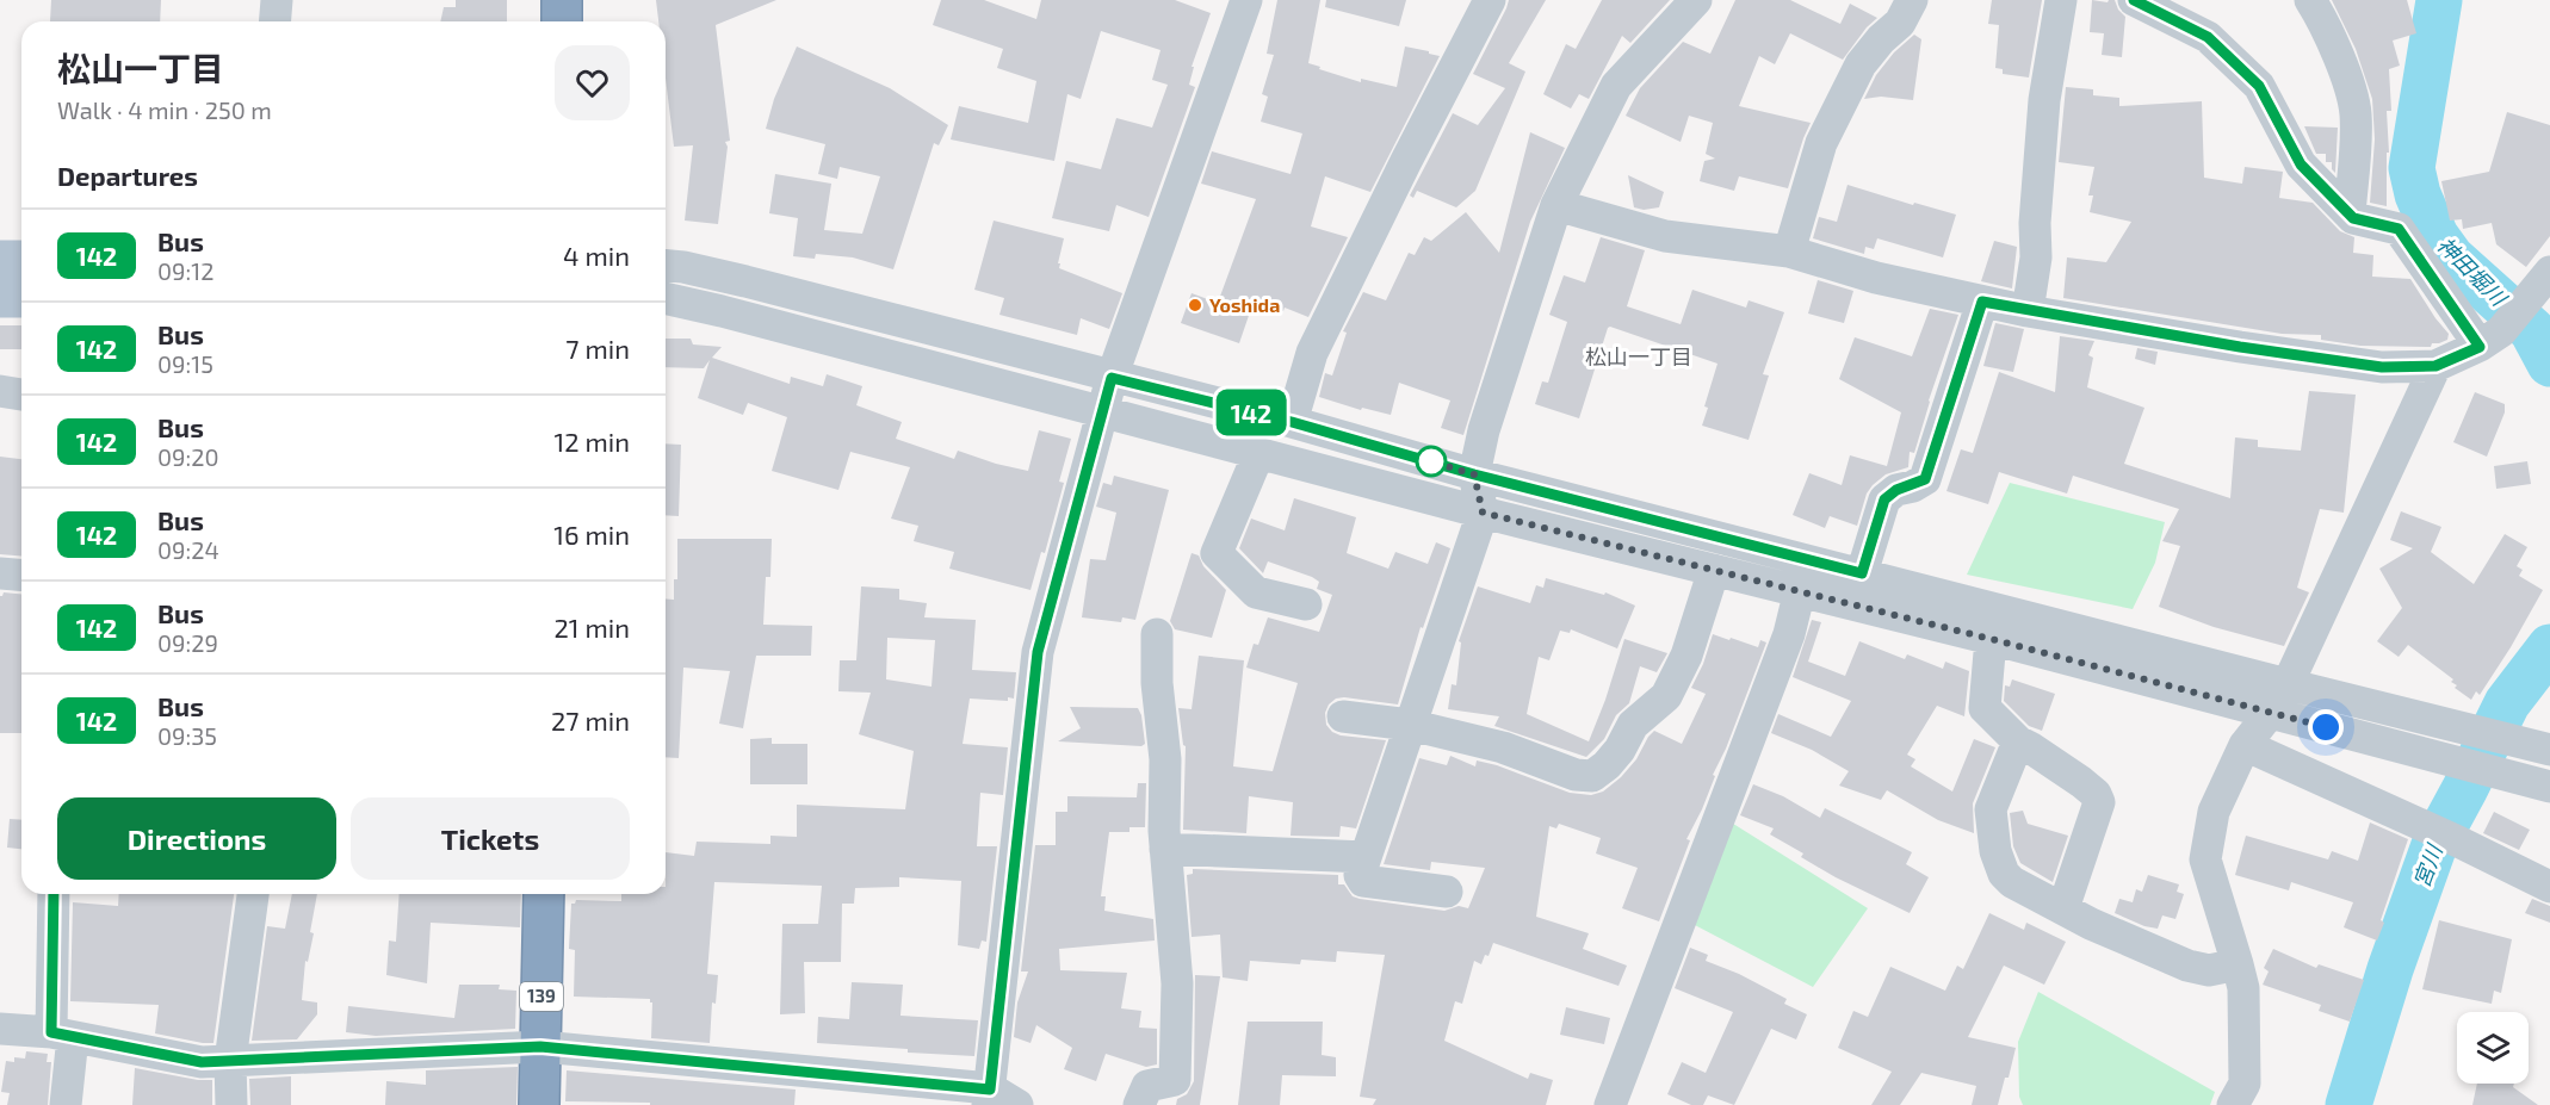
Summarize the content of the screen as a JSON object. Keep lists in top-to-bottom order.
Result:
{
  "streets": {
    "highway": ["139"]
  },
  "districts": ["松山一丁目"],
  "water": ["神田堀川", "宮川"],
  "places": ["Yoshida"],
  "lines": ["bus line 142"],
  "page": {
    "on_map": "142",
    "heading": [
      ["松山一丁目", "Walk · 4 min · 250 m"],
      "Departures"
    ],
    "list": [
      {
        "mark": "142",
        "name": "Bus",
        "note": "09:12",
        "value": "4 min"
      },
      {
        "mark": "142",
        "name": "Bus",
        "note": "09:15",
        "value": "7 min"
      },
      {
        "mark": "142",
        "name": "Bus",
        "note": "09:20",
        "value": "12 min"
      },
      {
        "mark": "142",
        "name": "Bus",
        "note": "09:24",
        "value": "16 min"
      },
      {
        "mark": "142",
        "name": "Bus",
        "note": "09:29",
        "value": "21 min"
      },
      {
        "mark": "142",
        "name": "Bus",
        "note": "09:35",
        "value": "27 min"
      }
    ],
    "buttons": ["Directions", "Tickets"]
  }
}
